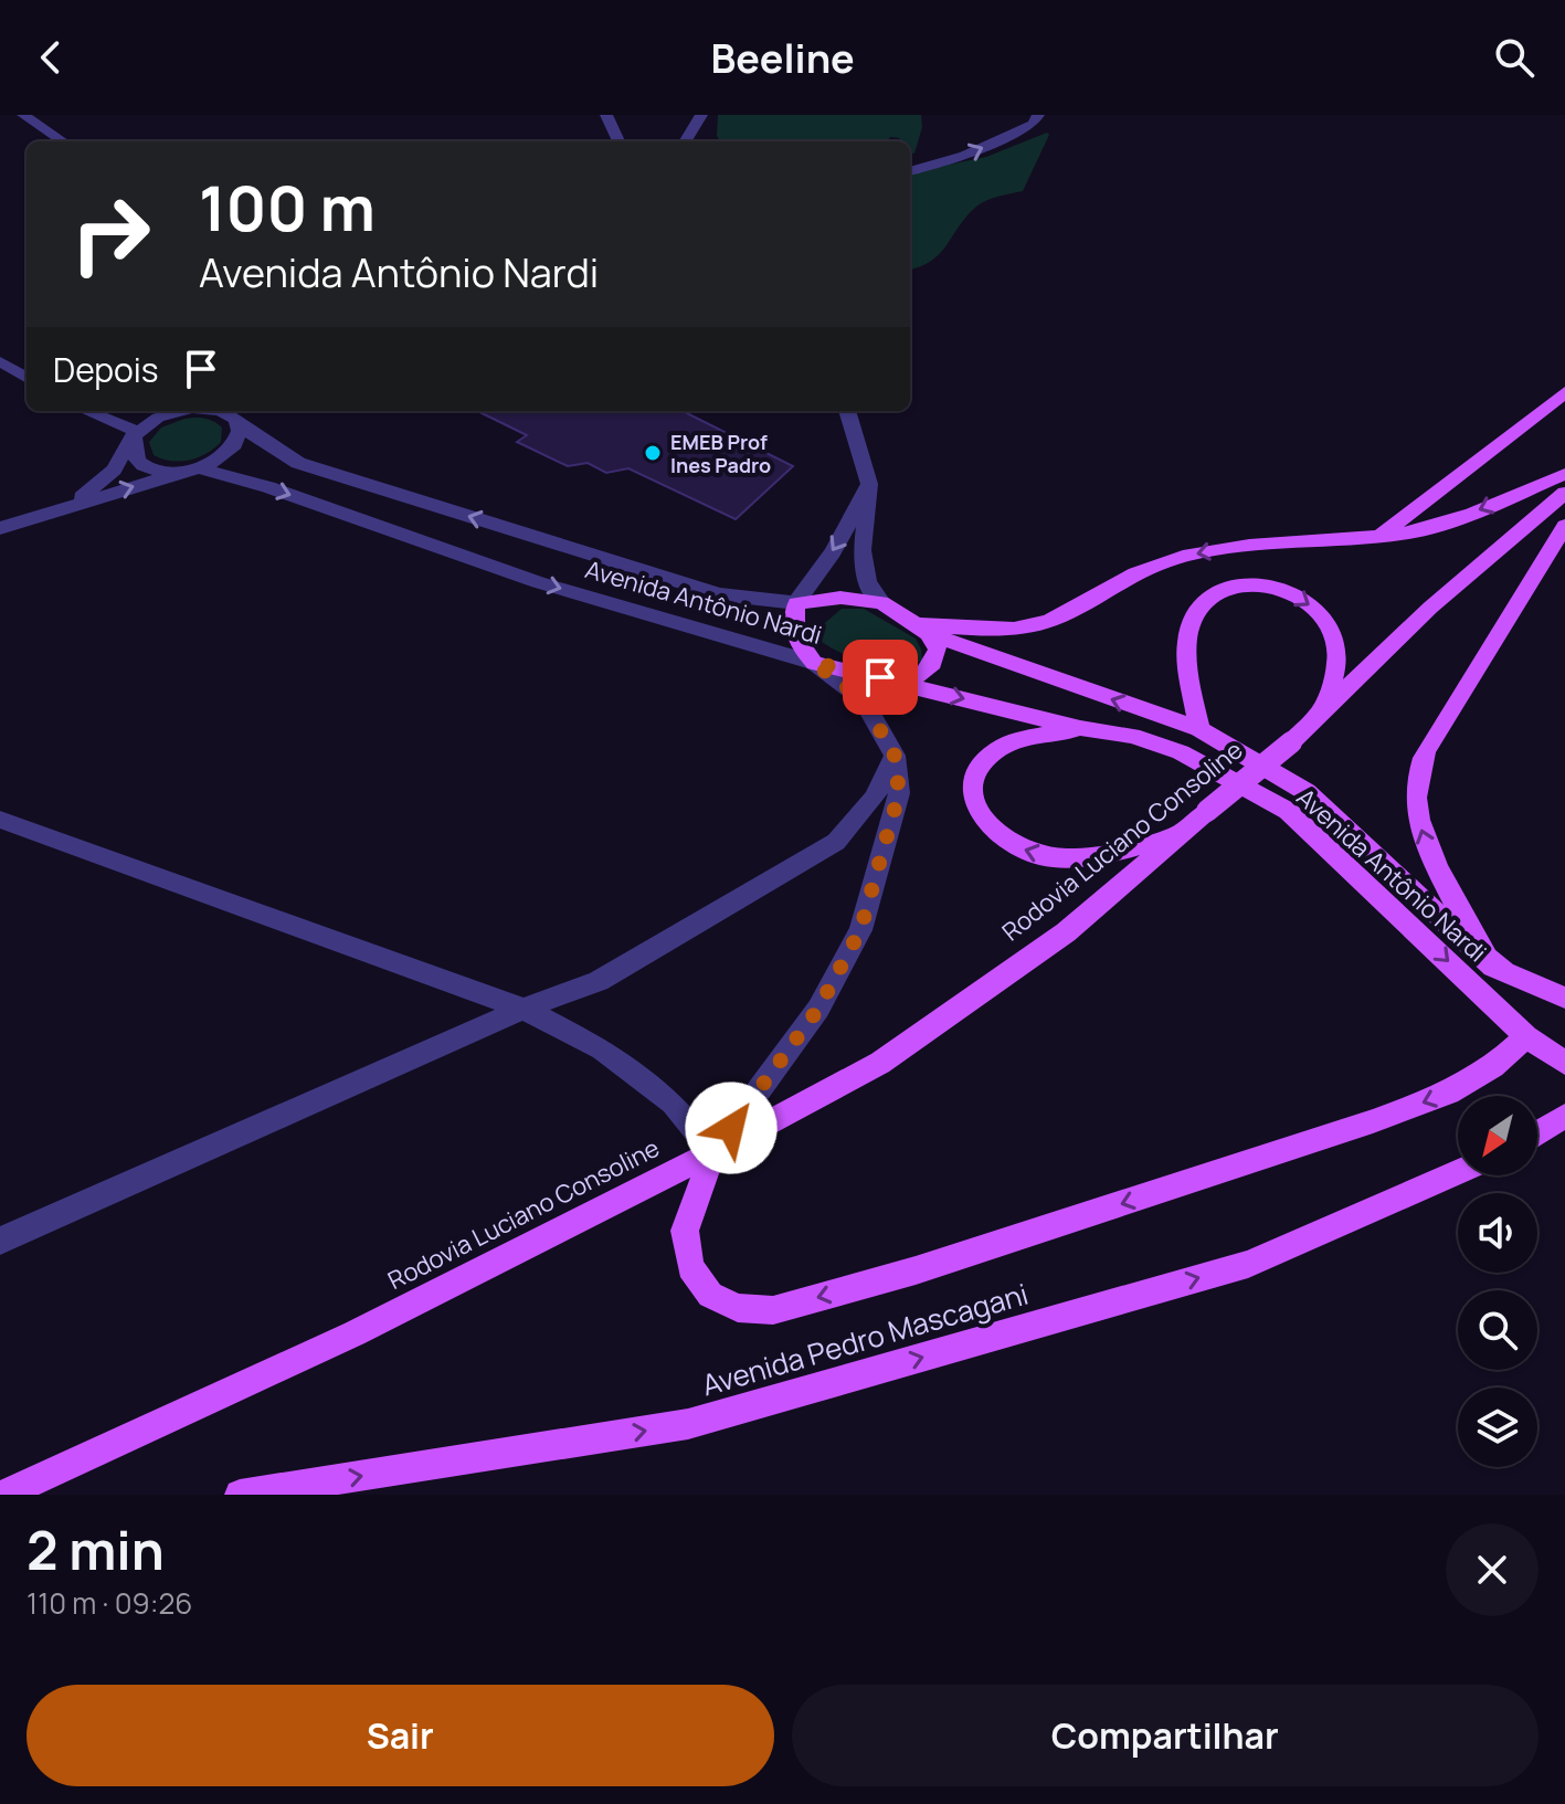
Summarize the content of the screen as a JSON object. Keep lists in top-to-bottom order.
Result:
{
  "streets": {
    "main road": ["Avenida Antônio Nardi", "Rodovia Luciano Consoline", "Avenida Pedro Mascagani"]
  },
  "crossings": [
    ["Avenida Antônio Nardi", "Avenida Pedro Mascagani"],
    ["Rodovia Luciano Consoline", "Avenida Pedro Mascagani"]
  ],
  "places": ["EMEB Prof Ines Padro"],
  "north": "bottom left",
  "page": {
    "header": "Beeline",
    "turn": ["100 m", "Avenida Antônio Nardi"],
    "then": "Depois",
    "heading": ["2 min", "110 m · 09:26"],
    "buttons": ["Sair", "Compartilhar"]
  }
}
